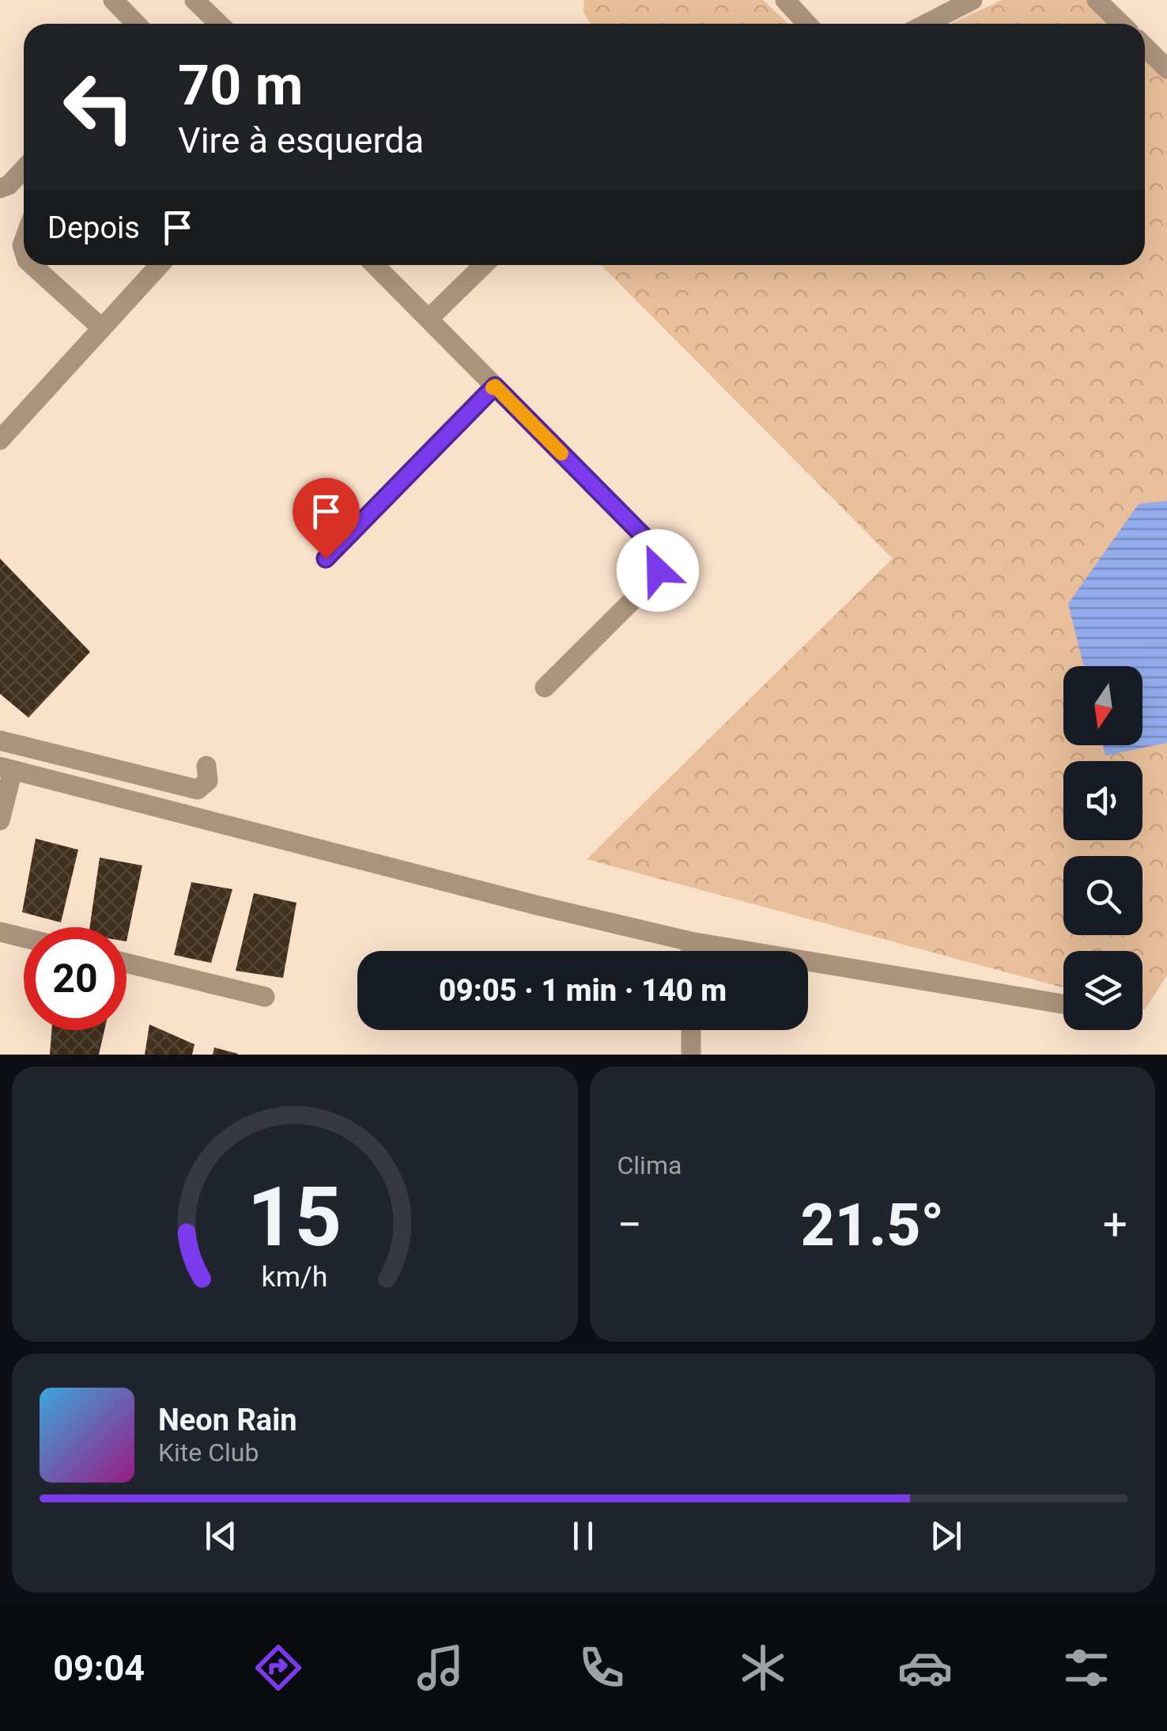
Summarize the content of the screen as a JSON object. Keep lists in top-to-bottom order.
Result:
{
  "north": "bottom",
  "page": {
    "turn": ["70 m", "Vire à esquerda"],
    "then": "Depois",
    "limit": "20",
    "trip": "09:05 · 1 min · 140 m",
    "tile": "Clima",
    "heat": ["−", "21.5°", "+"],
    "song": ["Neon Rain", "Kite Club"],
    "tabs": "09:04",
    "gauge": ["15", "km/h"]
  }
}
